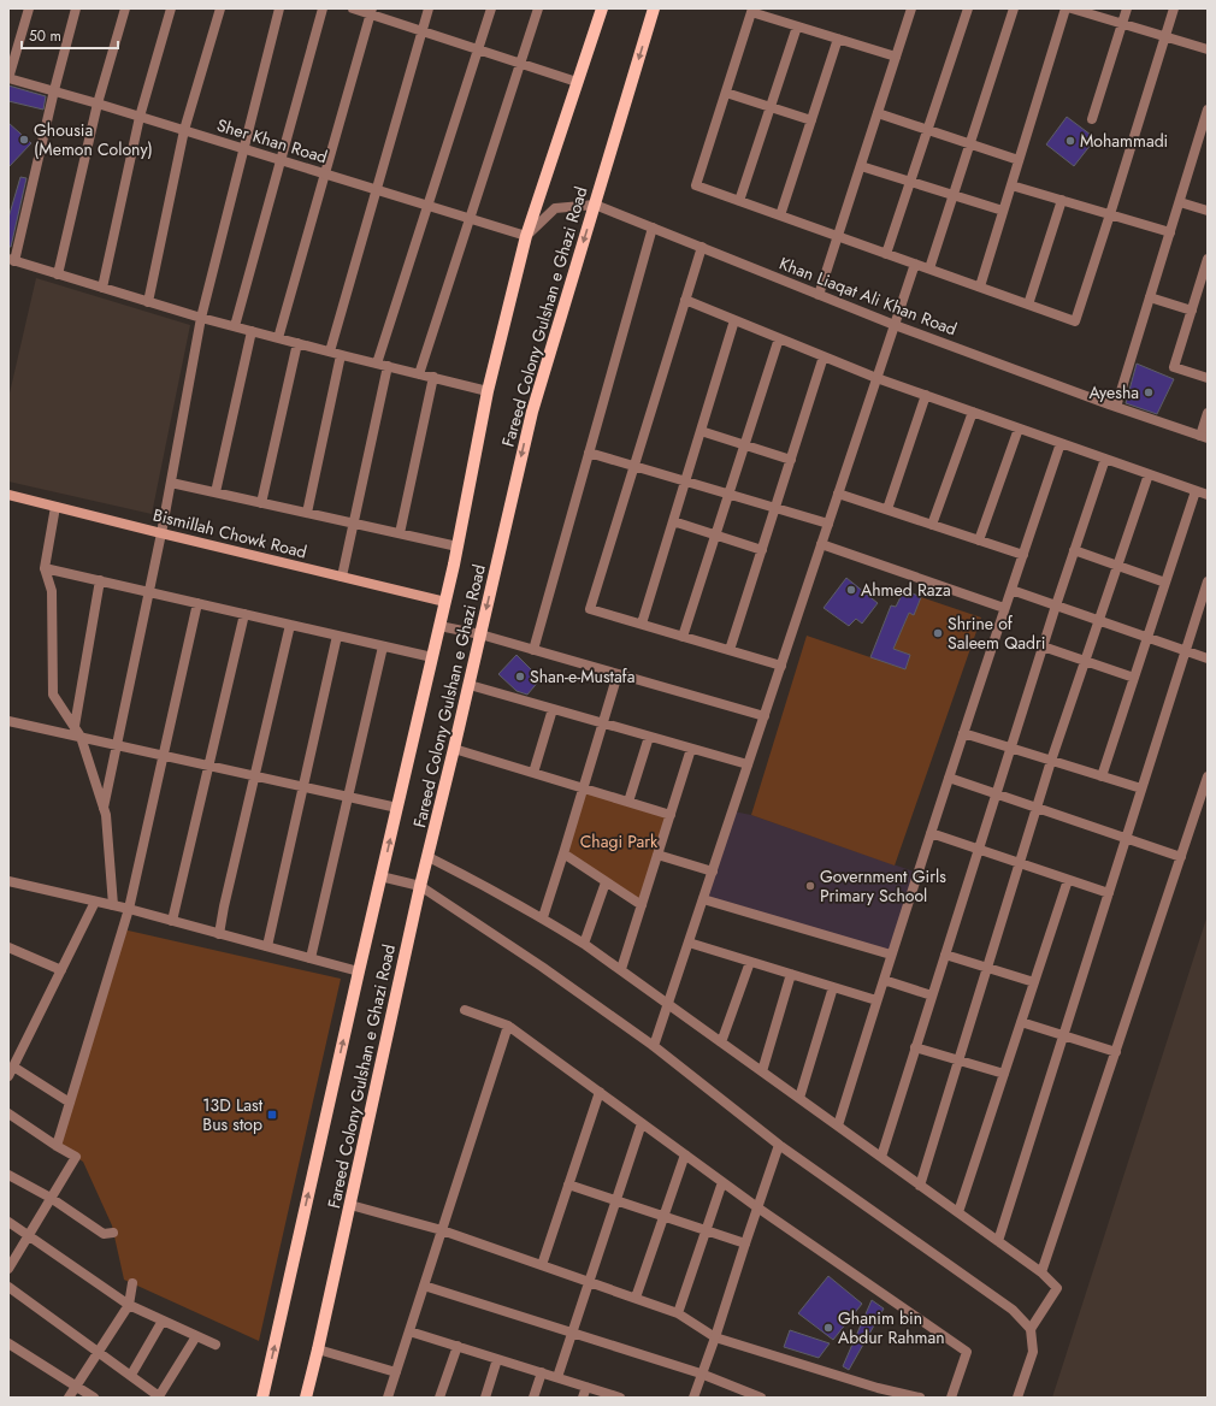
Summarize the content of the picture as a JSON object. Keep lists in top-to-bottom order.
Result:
{
  "streets": {
    "main road": ["Fareed Colony Gulshan e Ghazi Road", "Bismillah Chowk Road"],
    "street": ["Sher Khan Road", "Khan Liaqat Ali Khan Road"]
  },
  "crossings": [
    ["Sher Khan Road", "Khan Liaqat Ali Khan Road"],
    ["Sher Khan Road", "Fareed Colony Gulshan e Ghazi Road"],
    ["Khan Liaqat Ali Khan Road", "Fareed Colony Gulshan e Ghazi Road"],
    ["Fareed Colony Gulshan e Ghazi Road", "Bismillah Chowk Road"]
  ],
  "parks": ["Chagi Park"],
  "places": {
    "other": [
      "Ghousia (Memon Colony)",
      "Mohammadi",
      "Ayesha",
      "Ahmed Raza",
      "Shrine of Saleem Qadri",
      "Shan-e-Mustafa",
      "Government Girls Primary School",
      "Ghanim bin Abdur Rahman"
    ],
    "transit": ["13D Last Bus stop"]
  },
  "scale_bar": "50 m"
}
